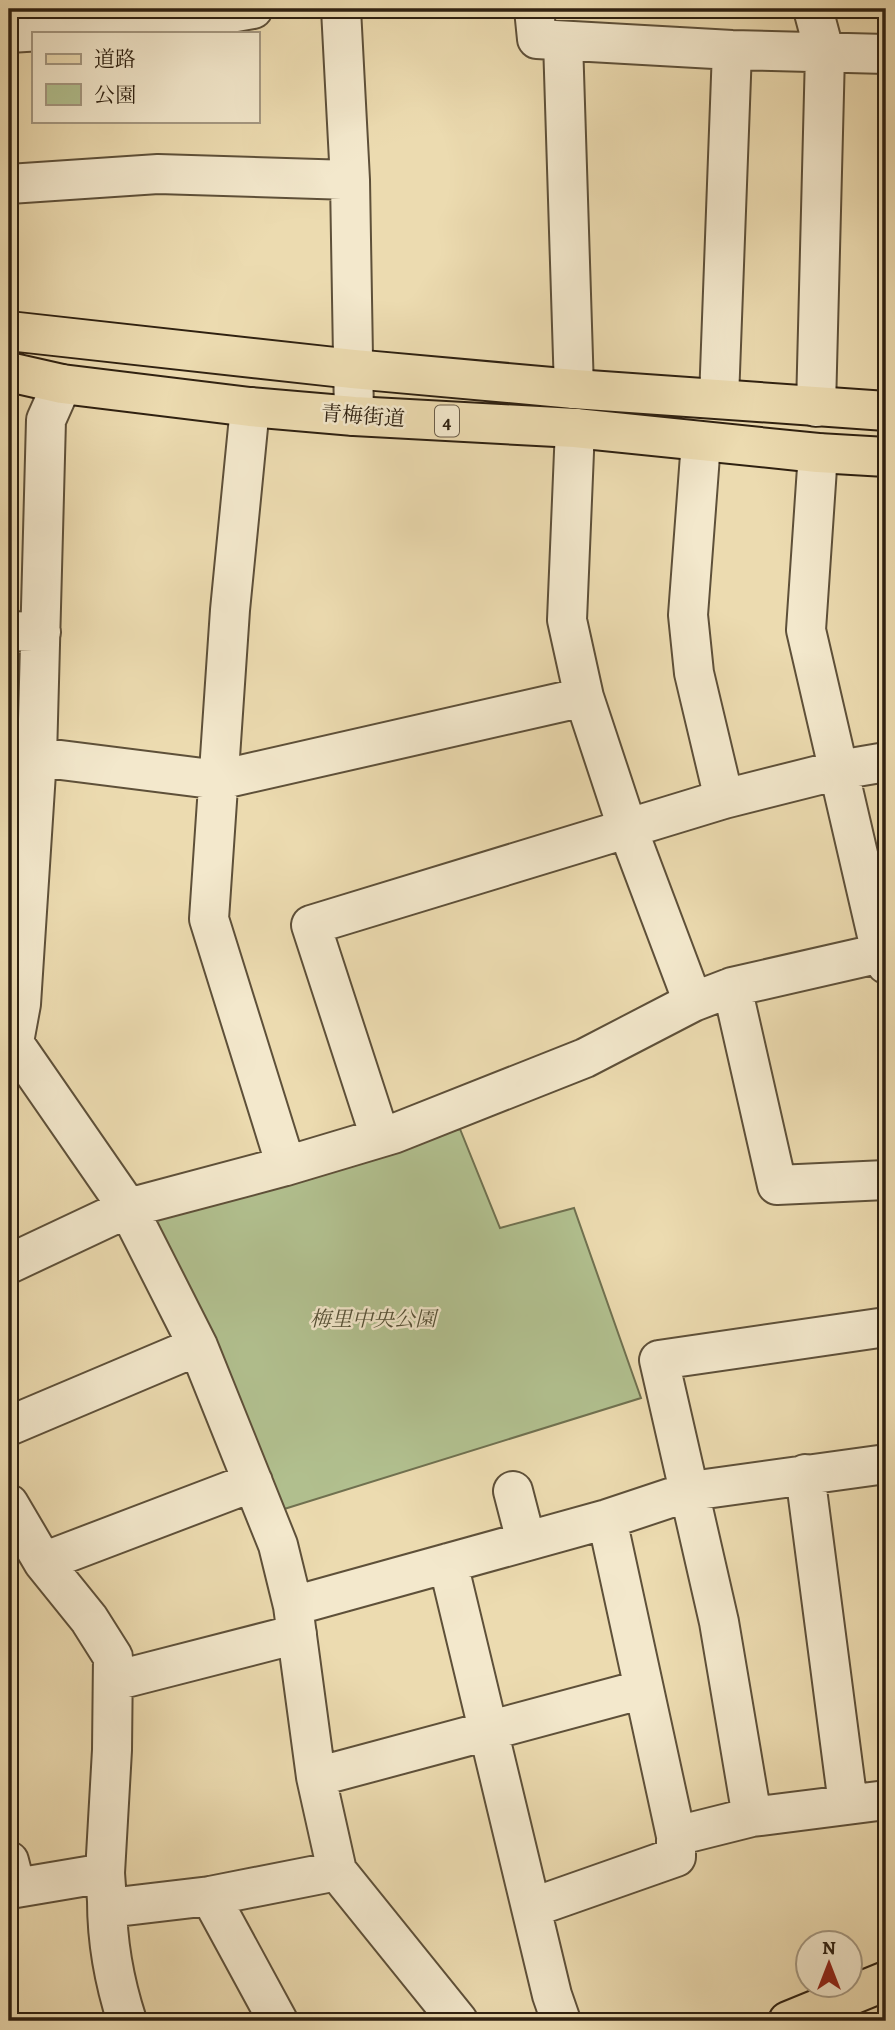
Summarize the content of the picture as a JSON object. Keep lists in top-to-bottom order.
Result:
{
  "streets": {
    "main road": ["青梅街道", "4"]
  },
  "parks": ["梅里中央公園"],
  "legend": ["道路", "公園"],
  "north": "top"
}
